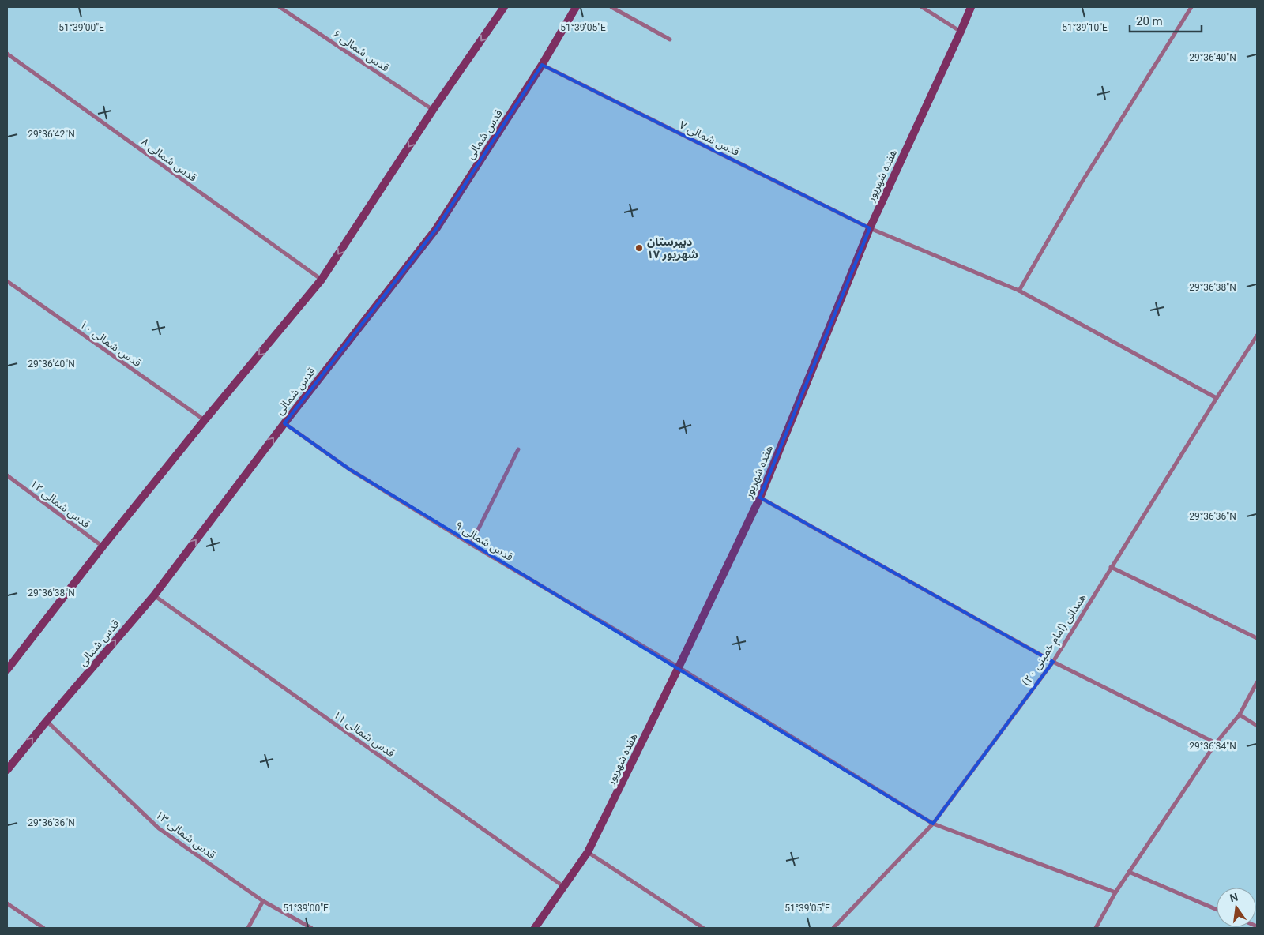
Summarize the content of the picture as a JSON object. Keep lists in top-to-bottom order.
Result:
{
  "streets": {
    "main road": ["قدس شمالی", "هفده شهریور"],
    "street": [
      "قدس شمالی ۶",
      "۷ قدس شمالی",
      "قدس شمالی ۸",
      "قدس شمالی ۱۰",
      "قدس شمالی ۱۲",
      "قدس شمالی ۹",
      "همدانی (امام خمینی ۲۰)",
      "قدس شمالی ۱۱",
      "قدس شمالی ۱۳"
    ]
  },
  "crossings": [
    ["قدس شمالی", "۷ قدس شمالی"],
    ["قدس شمالی", "قدس شمالی ۹"],
    ["قدس شمالی", "قدس شمالی ۱۱"],
    ["قدس شمالی", "قدس شمالی ۱۳"],
    ["۷ قدس شمالی", "هفده شهریور"],
    ["۷ قدس شمالی", "همدانی (امام خمینی ۲۰)"],
    ["هفده شهریور", "قدس شمالی ۹"],
    ["هفده شهریور", "قدس شمالی ۱۱"],
    ["قدس شمالی ۹", "همدانی (امام خمینی ۲۰)"]
  ],
  "places": ["دبیرستان ۱۷ شهریور"],
  "scale_bar": "20 m",
  "north": "top",
  "coordinates": [
    "51°39'00\"E",
    "51°39'05\"E",
    "51°39'10\"E",
    "29°36'40\"N",
    "29°36'42\"N",
    "29°36'38\"N",
    "29°36'36\"N",
    "29°36'34\"N"
  ]
}
